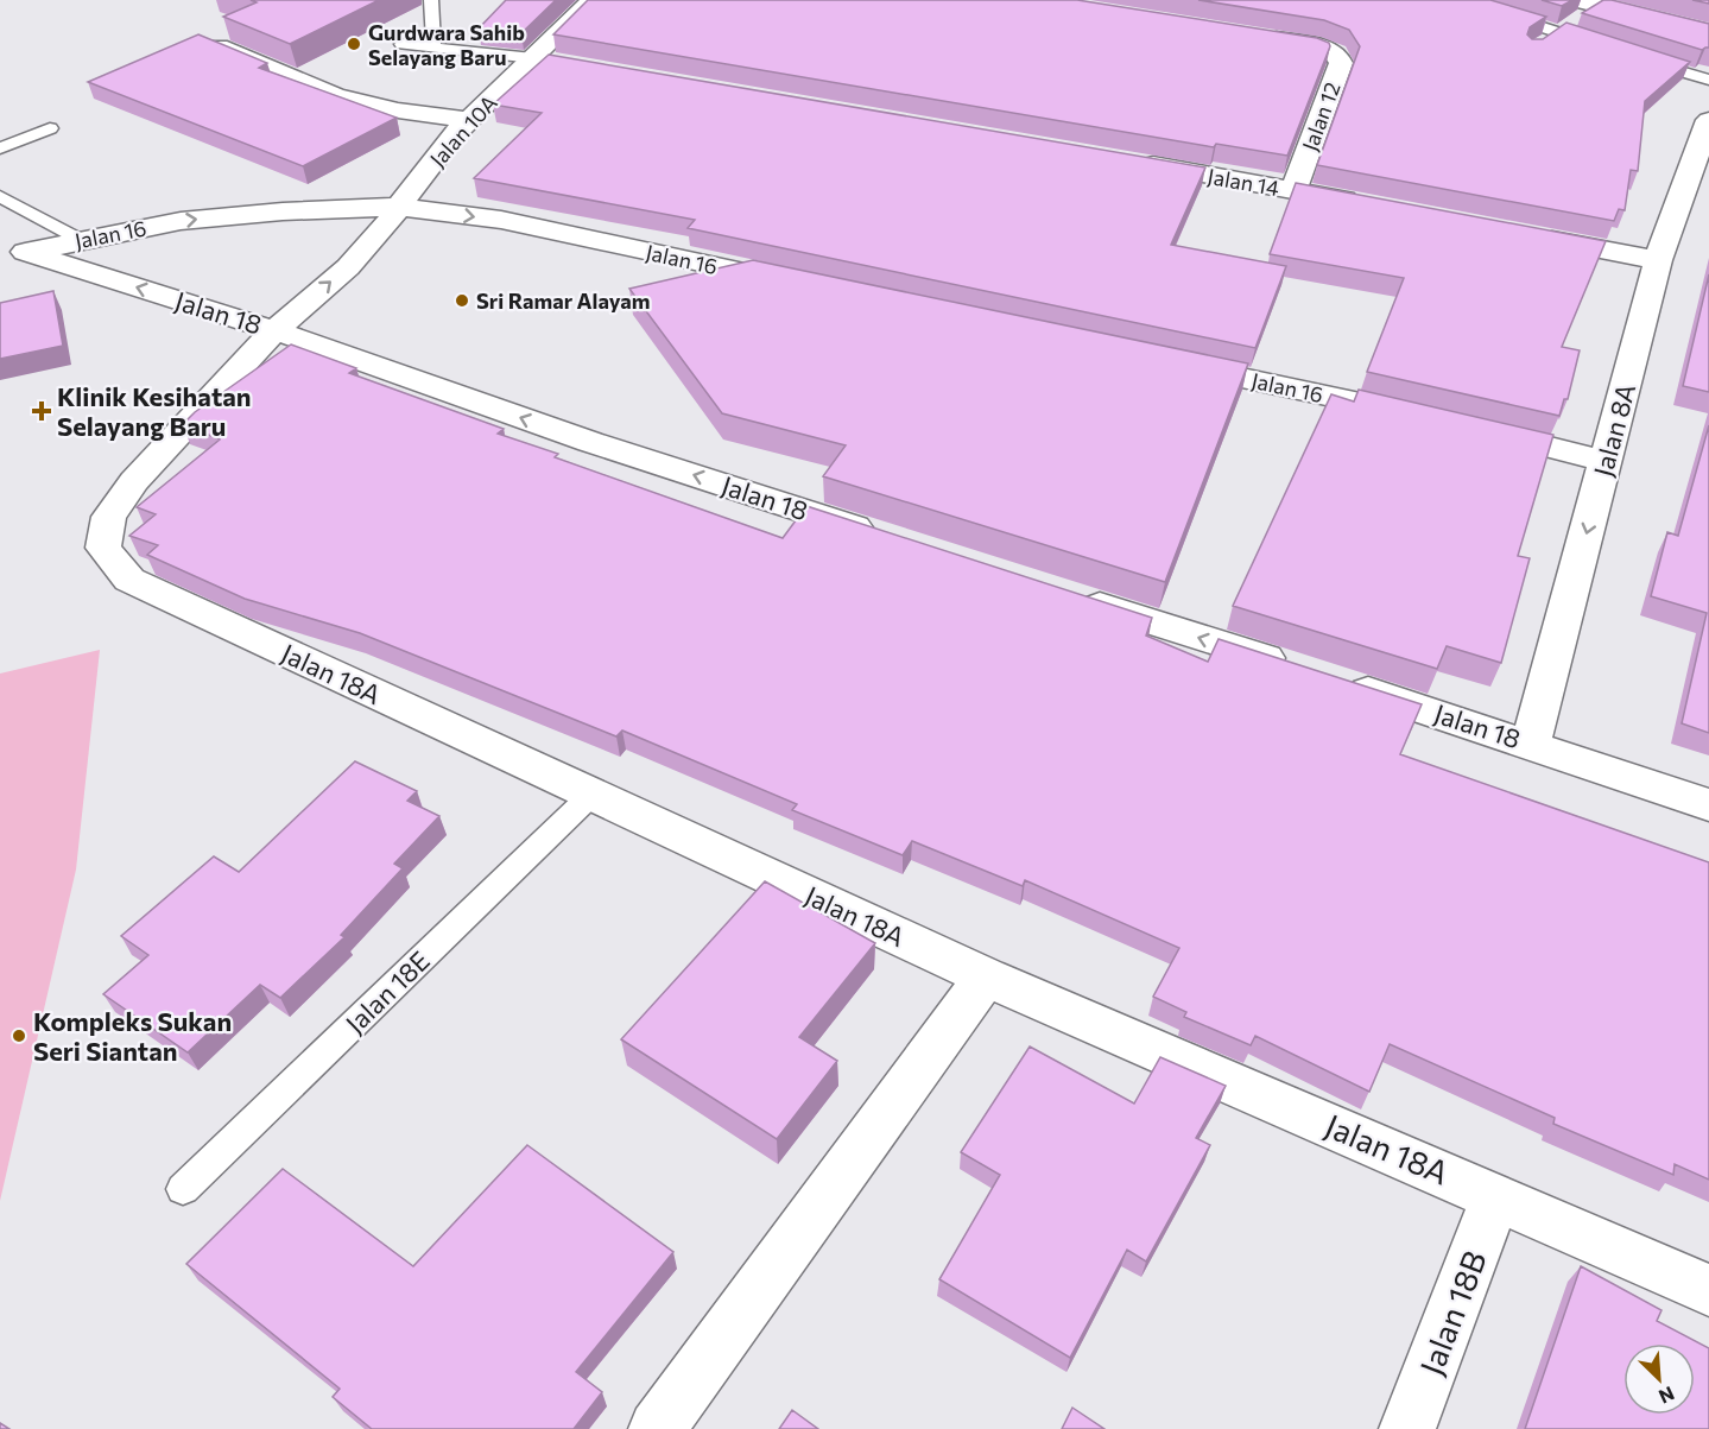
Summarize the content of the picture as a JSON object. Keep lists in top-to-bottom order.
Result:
{
  "streets": {
    "street": [
      "Jalan 12",
      "Jalan 10A",
      "Jalan 14",
      "Jalan 16",
      "Jalan 18",
      "Jalan 8A",
      "Jalan 18A",
      "Jalan 18B"
    ],
    "lane": ["Jalan 18E"]
  },
  "crossings": [
    ["Jalan 12", "Jalan 14"],
    ["Jalan 10A", "Jalan 16"],
    ["Jalan 10A", "Jalan 18A"],
    ["Jalan 16", "Jalan 18"],
    ["Jalan 16", "Jalan 18A"],
    ["Jalan 18", "Jalan 8A"],
    ["Jalan 18", "Jalan 18A"],
    ["Jalan 18A", "Jalan 18E"],
    ["Jalan 18A", "Jalan 18B"]
  ],
  "one_way": ["Jalan 8A"],
  "places": {
    "other": ["Gurdwara Sahib Selayang Baru", "Sri Ramar Alayam", "Kompleks Sukan Seri Siantan"],
    "health": ["Klinik Kesihatan Selayang Baru"]
  },
  "north": "bottom right"
}
